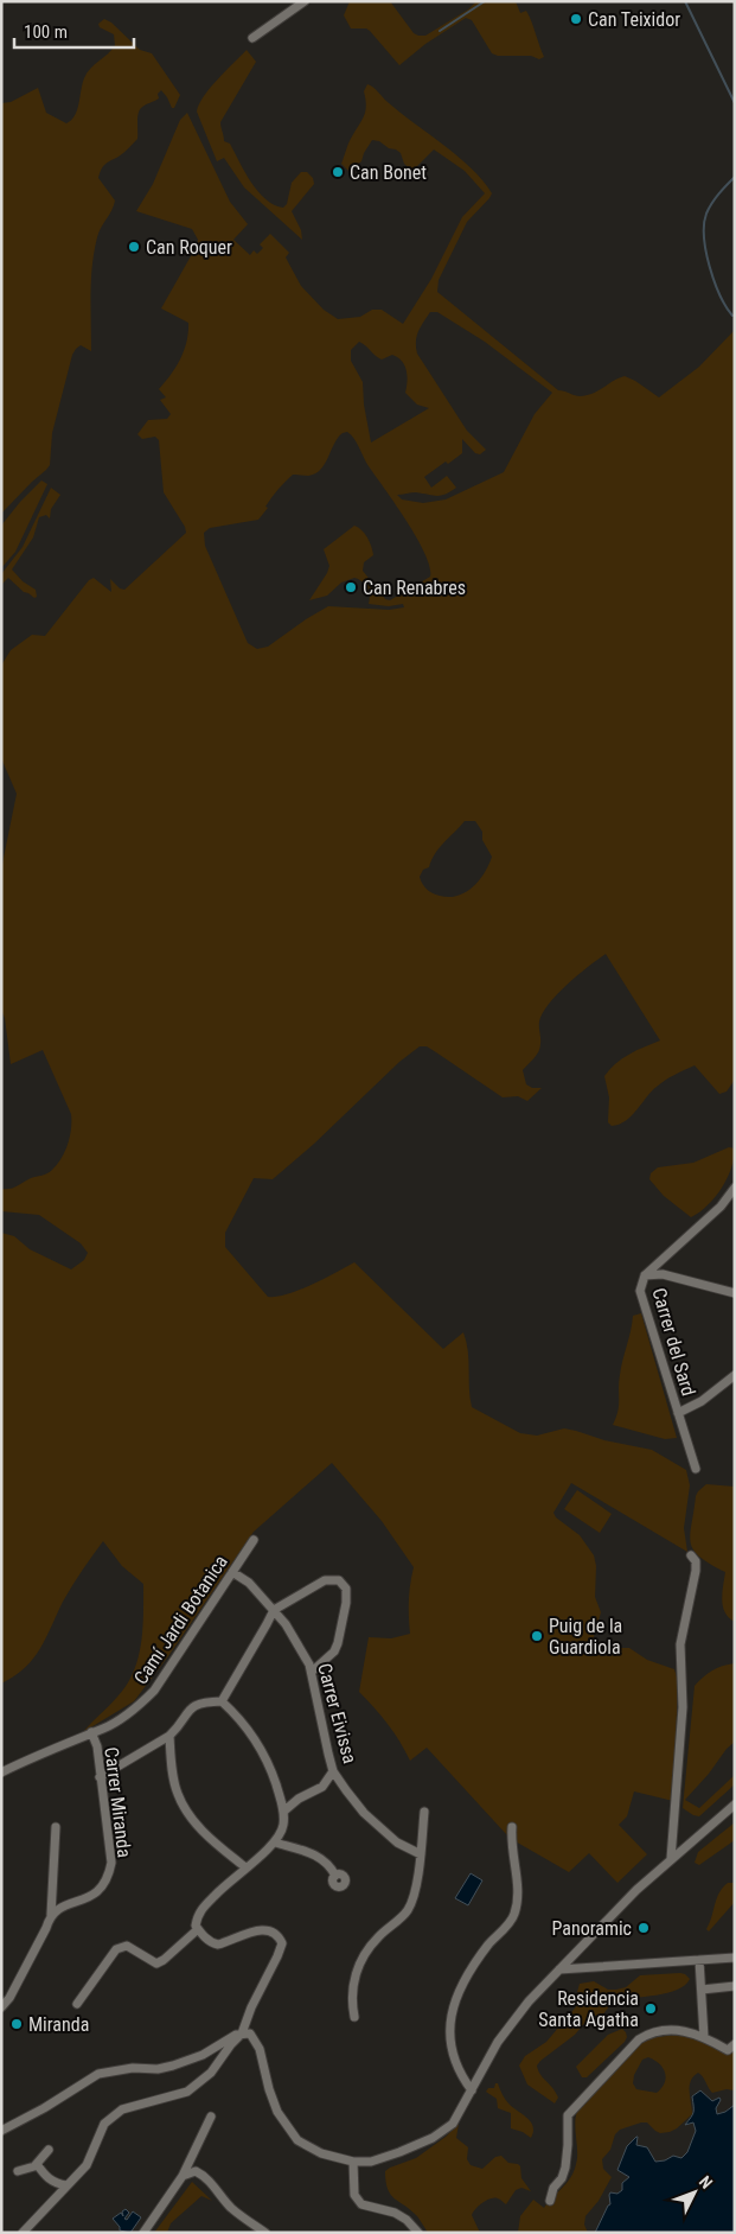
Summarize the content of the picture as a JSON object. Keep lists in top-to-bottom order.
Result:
{
  "streets": {
    "street": [
      "Carrer del Sard",
      "Camí Jardi Botanica",
      "Carrer Eivissa",
      "Carrer Miranda"
    ]
  },
  "crossings": [
    ["Camí Jardi Botanica", "Carrer Eivissa"],
    ["Camí Jardi Botanica", "Carrer Miranda"]
  ],
  "places": [
    "Can Teixidor",
    "Can Bonet",
    "Can Roquer",
    "Can Renabres",
    "Puig de la Guardiola",
    "Panoramic",
    "Residencia Santa Agatha",
    "Miranda"
  ],
  "scale_bar": "100 m",
  "north": "top right"
}
